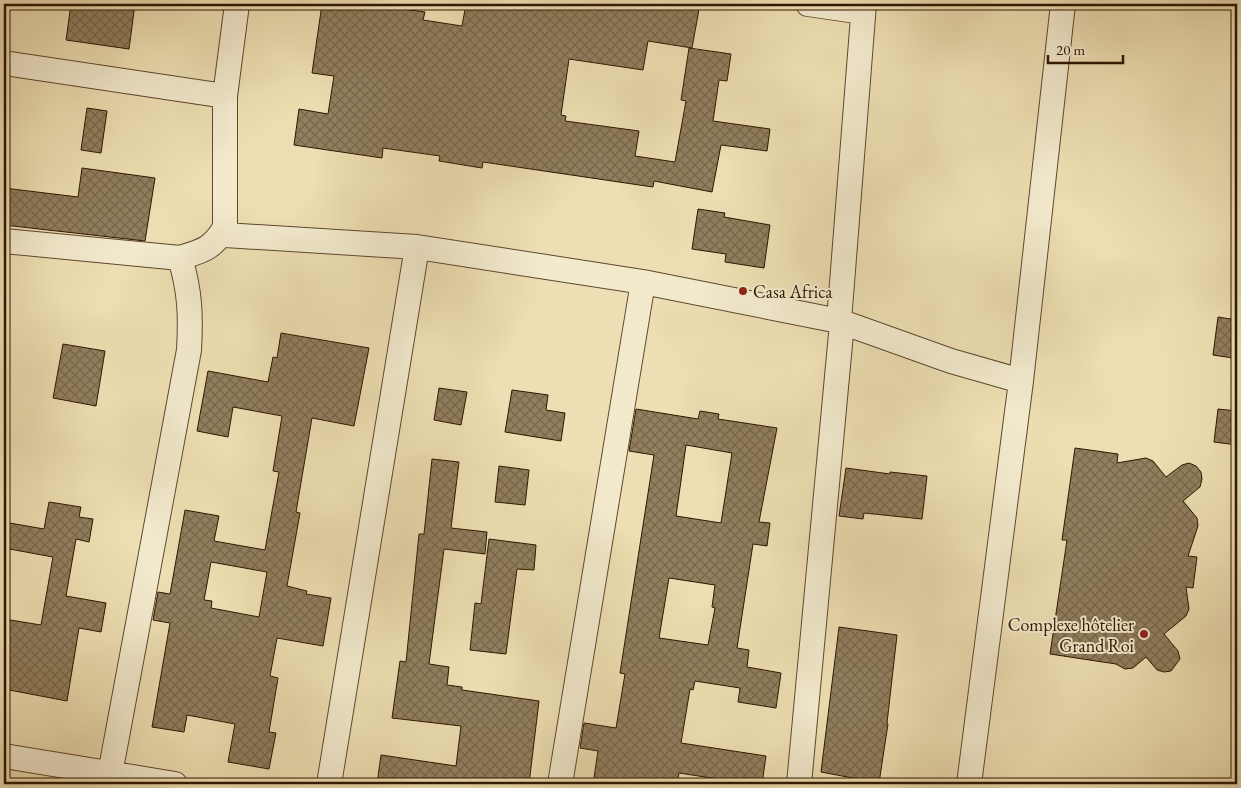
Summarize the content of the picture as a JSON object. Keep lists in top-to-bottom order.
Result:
{
  "places": ["Casa Africa", "Complexe hôtelier Grand Roi"],
  "scale_bar": "20 m"
}
